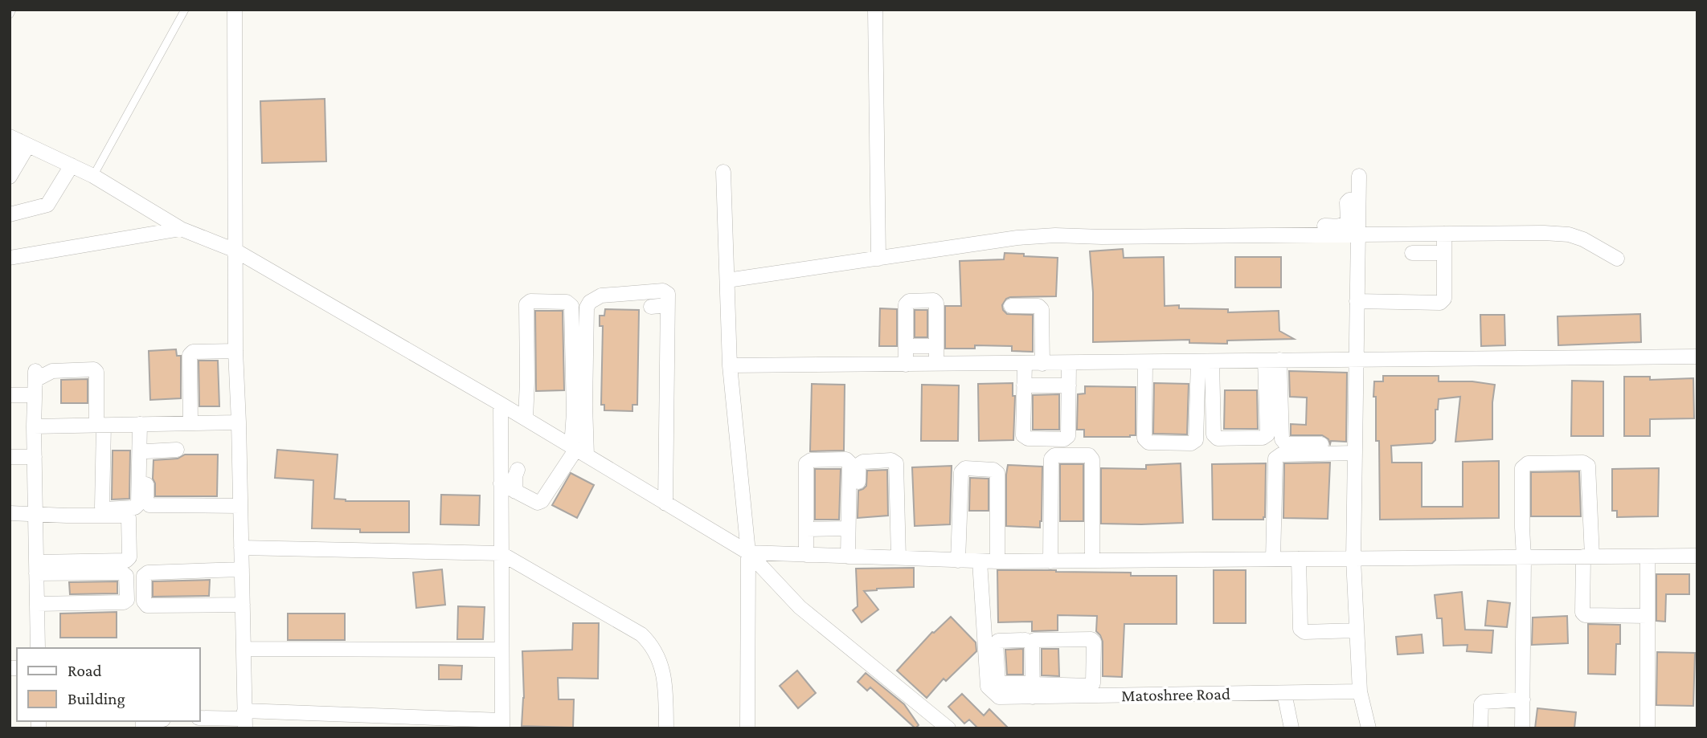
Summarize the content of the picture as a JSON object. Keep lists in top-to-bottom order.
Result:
{
  "streets": {
    "street": ["Matoshree Road"]
  },
  "legend": ["Road", "Building"]
}
